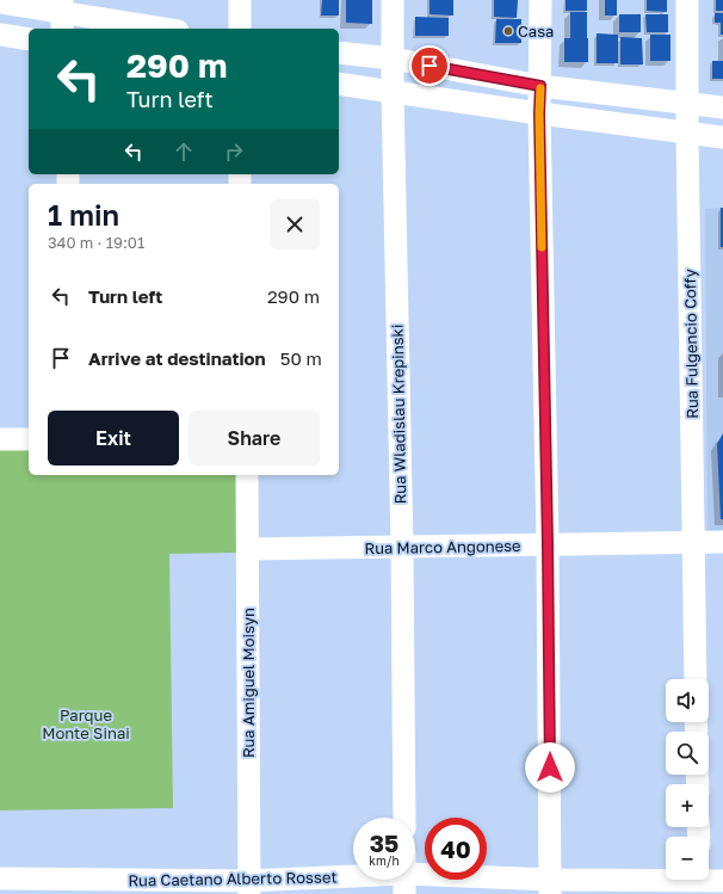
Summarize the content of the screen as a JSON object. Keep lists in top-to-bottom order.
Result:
{
  "streets": {
    "street": [
      "Rua Fulgencio Coffy",
      "Rua Wladislau Krepinski",
      "Rua Marco Angonese",
      "Rua Amiguel Moisyn",
      "Rua Caetano Alberto Rosset"
    ]
  },
  "crossings": [
    ["Rua Fulgencio Coffy", "Rua Marco Angonese"],
    ["Rua Wladislau Krepinski", "Rua Marco Angonese"],
    ["Rua Marco Angonese", "Rua Amiguel Moisyn"],
    ["Rua Amiguel Moisyn", "Rua Caetano Alberto Rosset"]
  ],
  "parks": ["Parque Monte Sinai"],
  "places": ["Casa"],
  "page": {
    "turn": ["290 m", "Turn left"],
    "heading": ["1 min", "340 m · 19:01"],
    "list": [
      {
        "name": "Turn left",
        "value": "290 m"
      },
      {
        "name": "Arrive at destination",
        "value": "50 m"
      }
    ],
    "buttons": ["Exit", "Share"],
    "map_buttons": ["+", "−"],
    "speed": "35 km/h",
    "limit": "40"
  }
}
